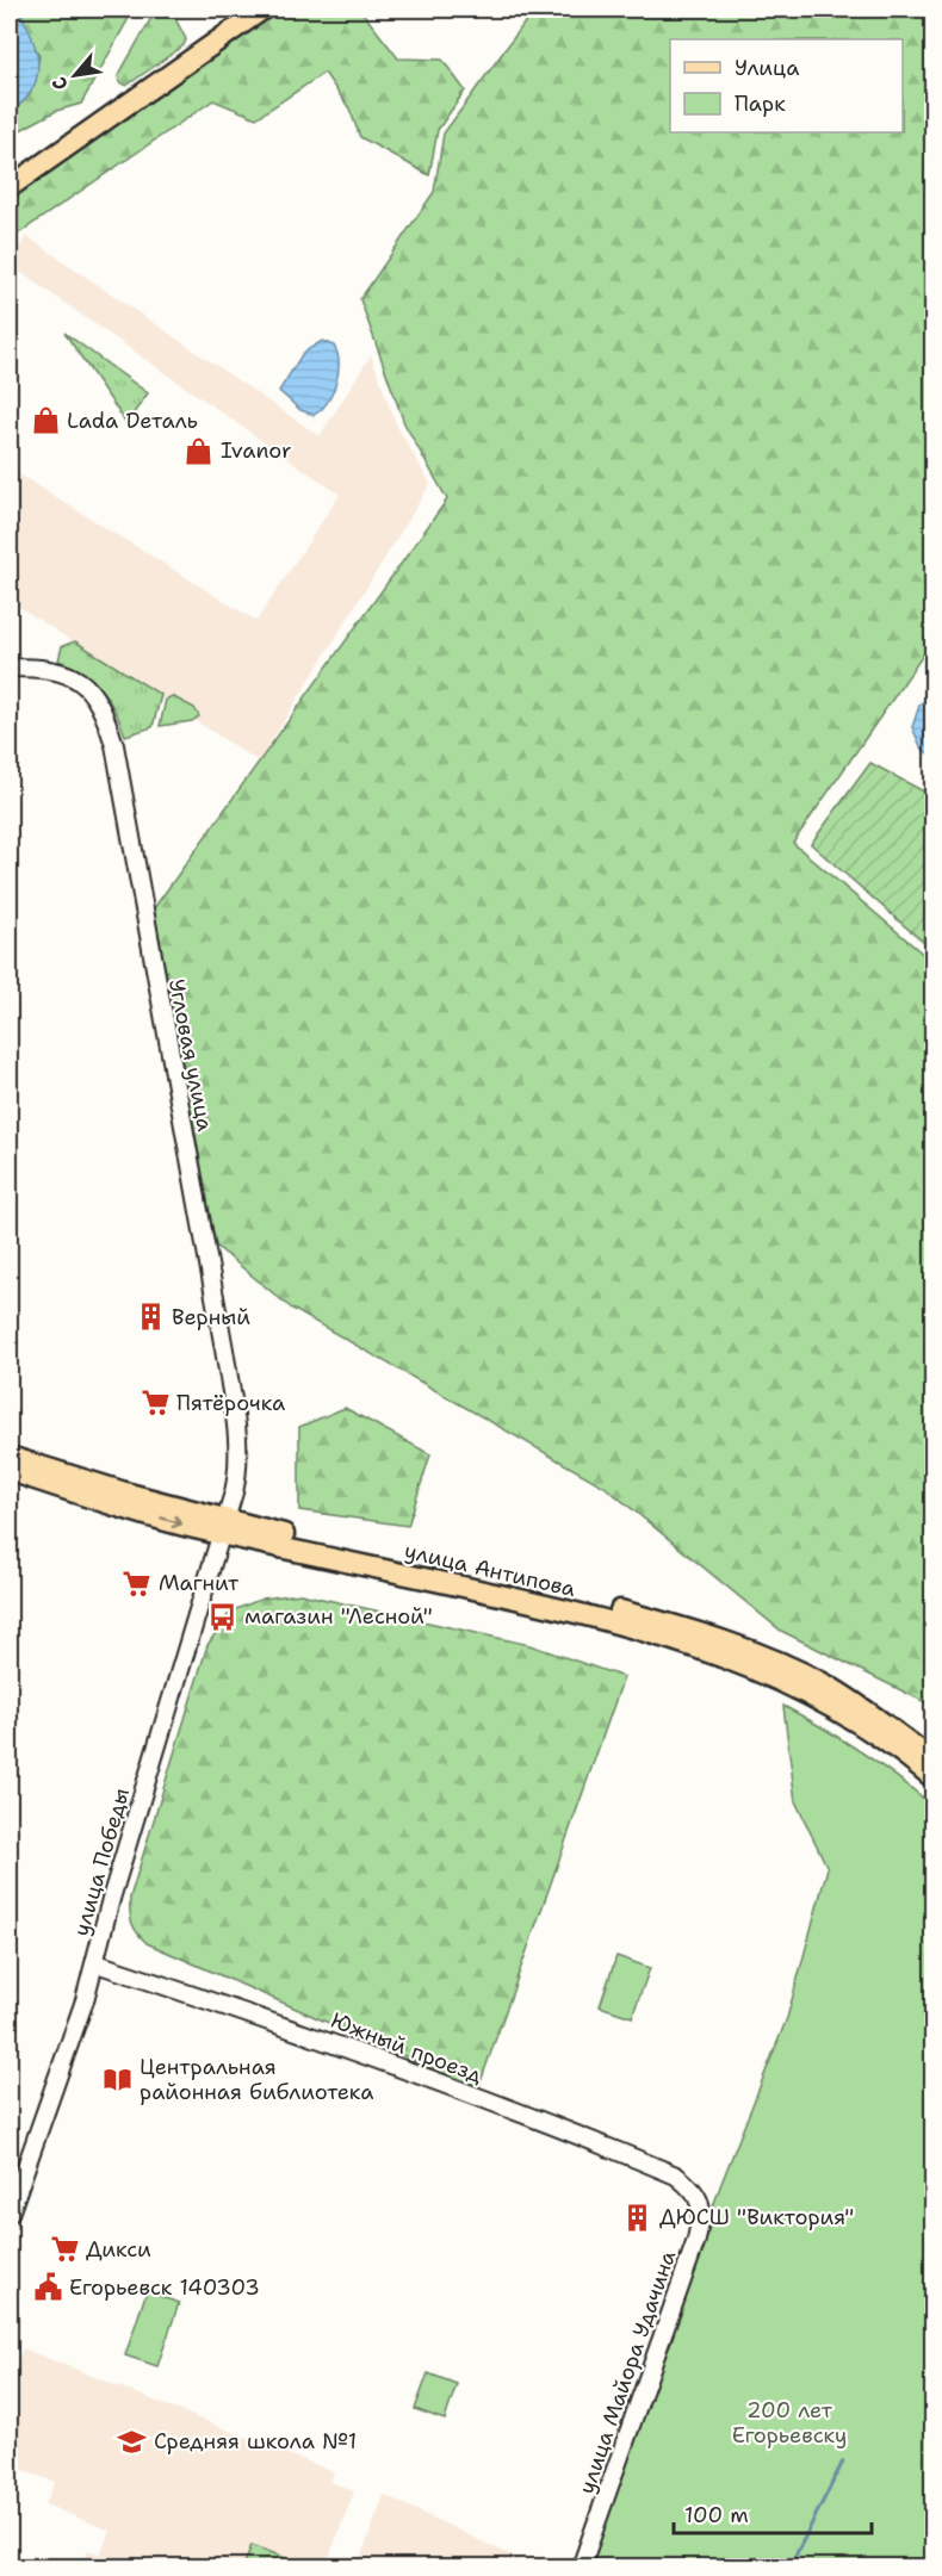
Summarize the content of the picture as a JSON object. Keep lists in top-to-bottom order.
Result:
{
  "streets": {
    "main road": ["улица Антипова"],
    "street": [
      "Угловая улица",
      "улица Победы",
      "Южный проезд",
      "улица Майора Удачина"
    ]
  },
  "crossings": [
    ["Угловая улица", "улица Антипова"],
    ["Угловая улица", "улица Победы"],
    ["улица Антипова", "улица Победы"],
    ["улица Победы", "Южный проезд"],
    ["Южный проезд", "улица Майора Удачина"]
  ],
  "parks": ["200 лет Егорьевску"],
  "places": {
    "shop": ["Lada Dеталь", "Ivanor"],
    "building": ["Верный", "ДЮСШ \"Виктория\""],
    "supermarket": ["Пятёрочка", "Магнит", "Дикси"],
    "bus stop": ["магазин \"Лесной\""],
    "library": ["Центральная районная библиотека"],
    "public building": ["Егорьевск 140303"],
    "school or university": ["Средняя школа №1"]
  },
  "legend": ["Улица", "Парк"],
  "scale_bar": "100 m",
  "north": "bottom left"
}
